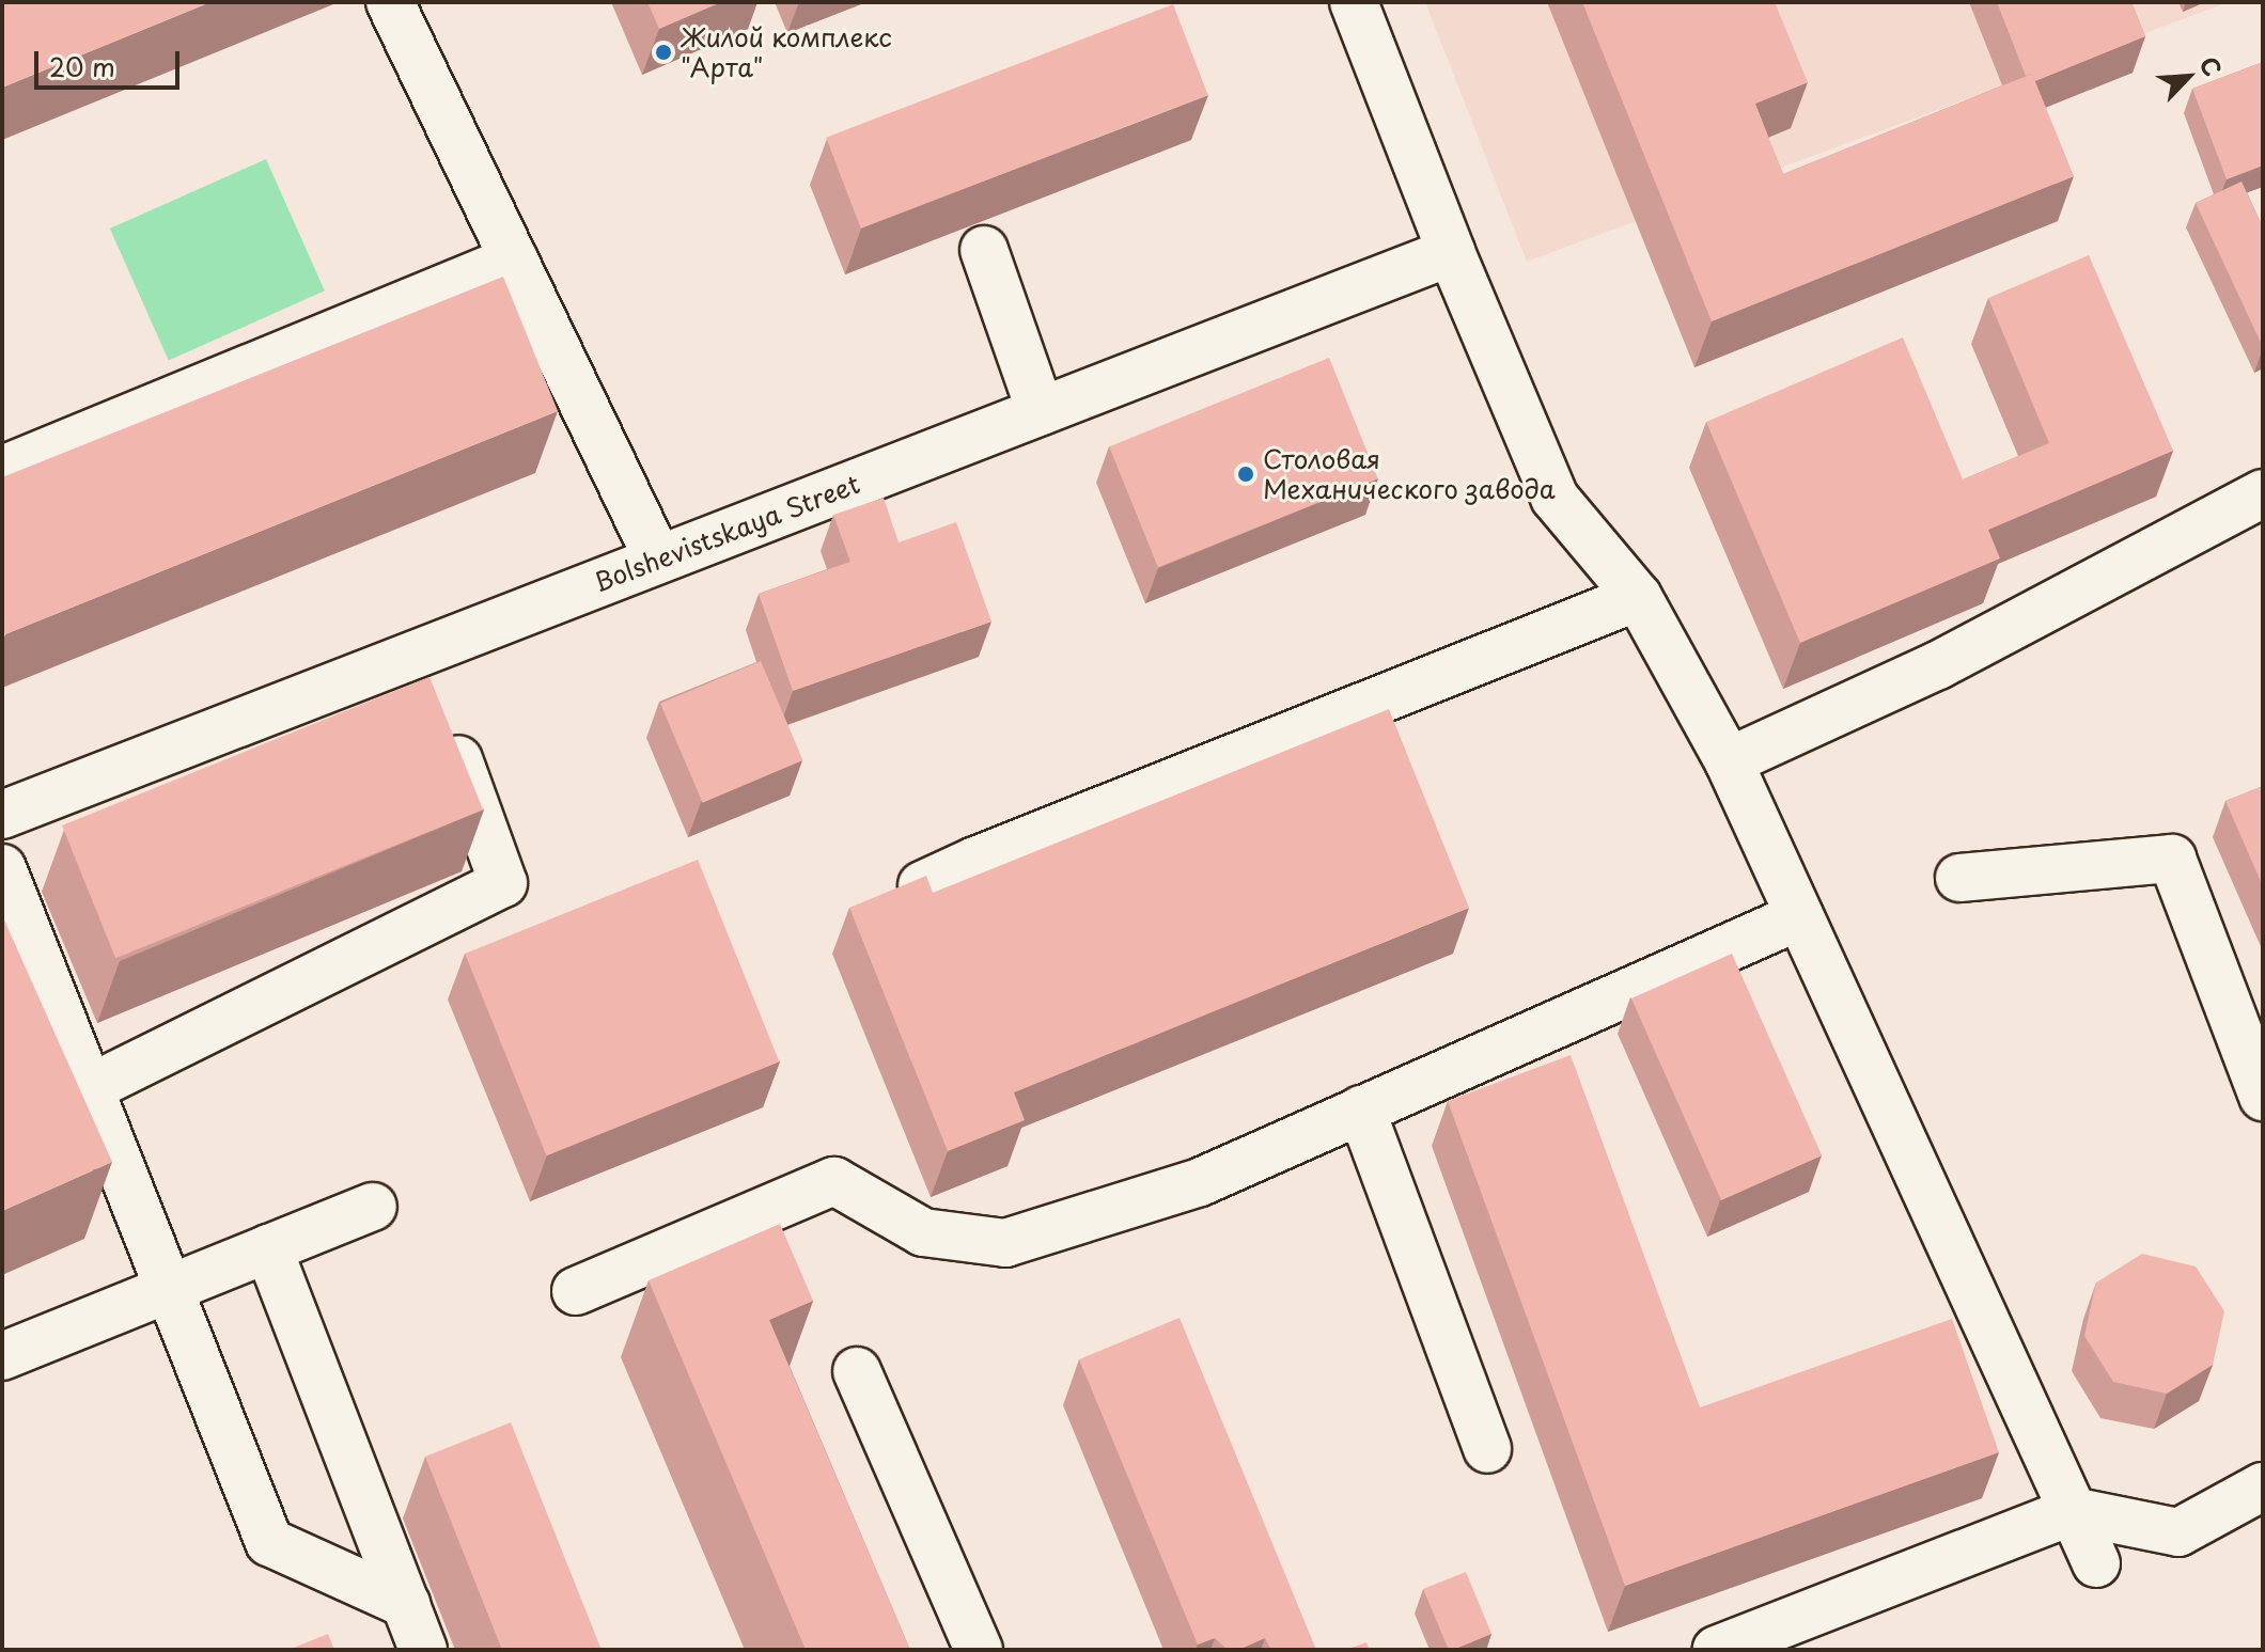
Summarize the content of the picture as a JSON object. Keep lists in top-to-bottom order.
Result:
{
  "streets": {
    "street": ["Bolshevistskaya Street"]
  },
  "places": ["Жилой комплекс \"Арта\"", "Столовая Механического завода"],
  "scale_bar": "20 m",
  "north": "top right"
}
